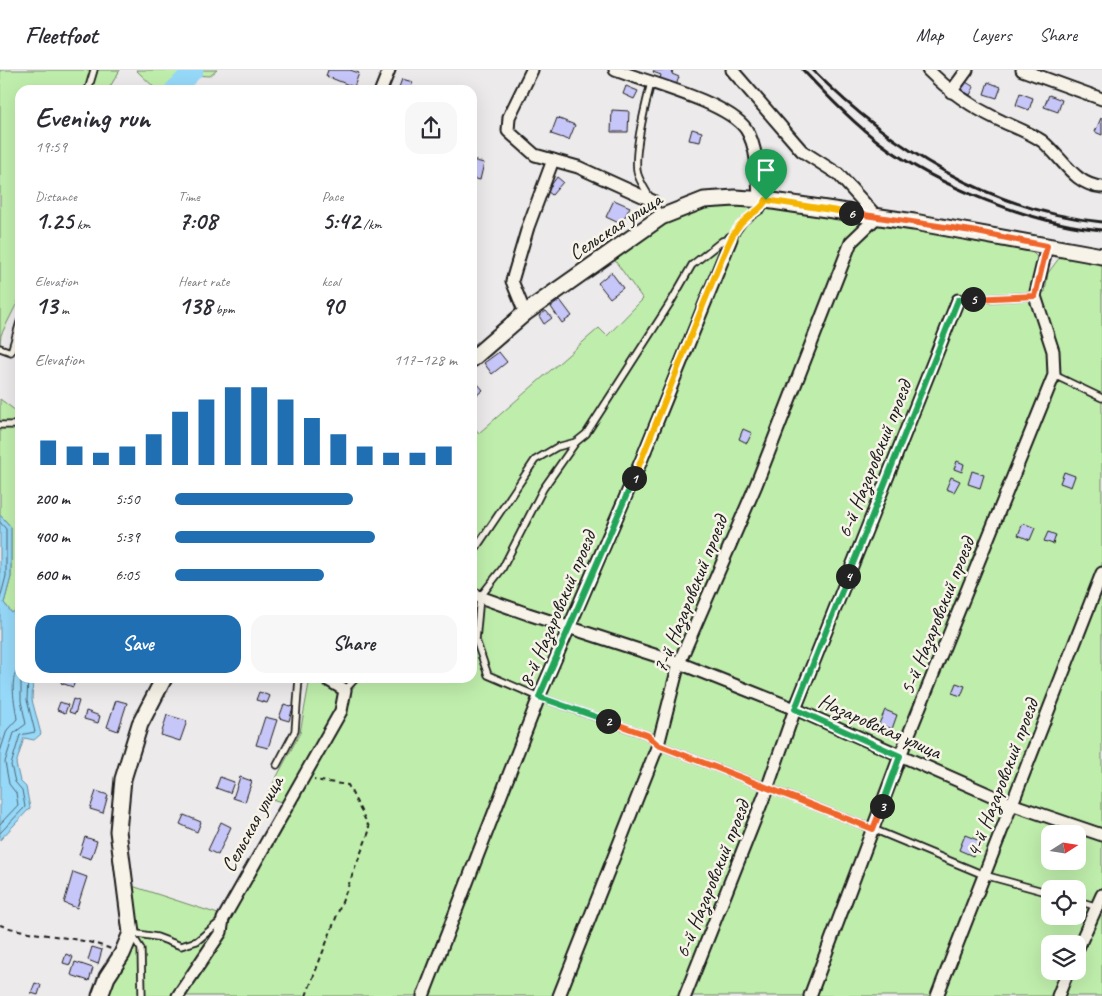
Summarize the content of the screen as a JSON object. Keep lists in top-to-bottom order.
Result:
{
  "streets": {
    "street": [
      "Сельская улица",
      "6-й Назаровский проезд",
      "7-й Назаровский проезд",
      "8-й Назаровский проезд",
      "5-й Назаровский проезд",
      "Назаровская улица",
      "4-й Назаровский проезд"
    ]
  },
  "crossings": [
    ["Сельская улица", "7-й Назаровский проезд"],
    ["6-й Назаровский проезд", "Назаровская улица"],
    ["7-й Назаровский проезд", "Назаровская улица"],
    ["8-й Назаровский проезд", "Назаровская улица"],
    ["5-й Назаровский проезд", "Назаровская улица"],
    ["Назаровская улица", "4-й Назаровский проезд"]
  ],
  "north": "right",
  "page": {
    "header": "Fleetfoot",
    "nav": ["Map", "Layers", "Share"],
    "heading": ["Evening run", "19:59"],
    "stats": [
      ["Distance", "1.25 km"],
      ["Time", "7:08"],
      ["Pace", "5:42 /km"],
      ["Elevation", "13 m"],
      ["Heart rate", "138 bpm"],
      ["kcal", "90"]
    ],
    "pins": [
      "6",
      "5",
      "1",
      "4",
      "2",
      "3"
    ],
    "chart": ["Elevation", "117–128 m"],
    "list": [
      {
        "name": "200 m",
        "note": "5:50"
      },
      {
        "name": "400 m",
        "note": "5:39"
      },
      {
        "name": "600 m",
        "note": "6:05"
      }
    ],
    "buttons": ["Save", "Share"]
  }
}
